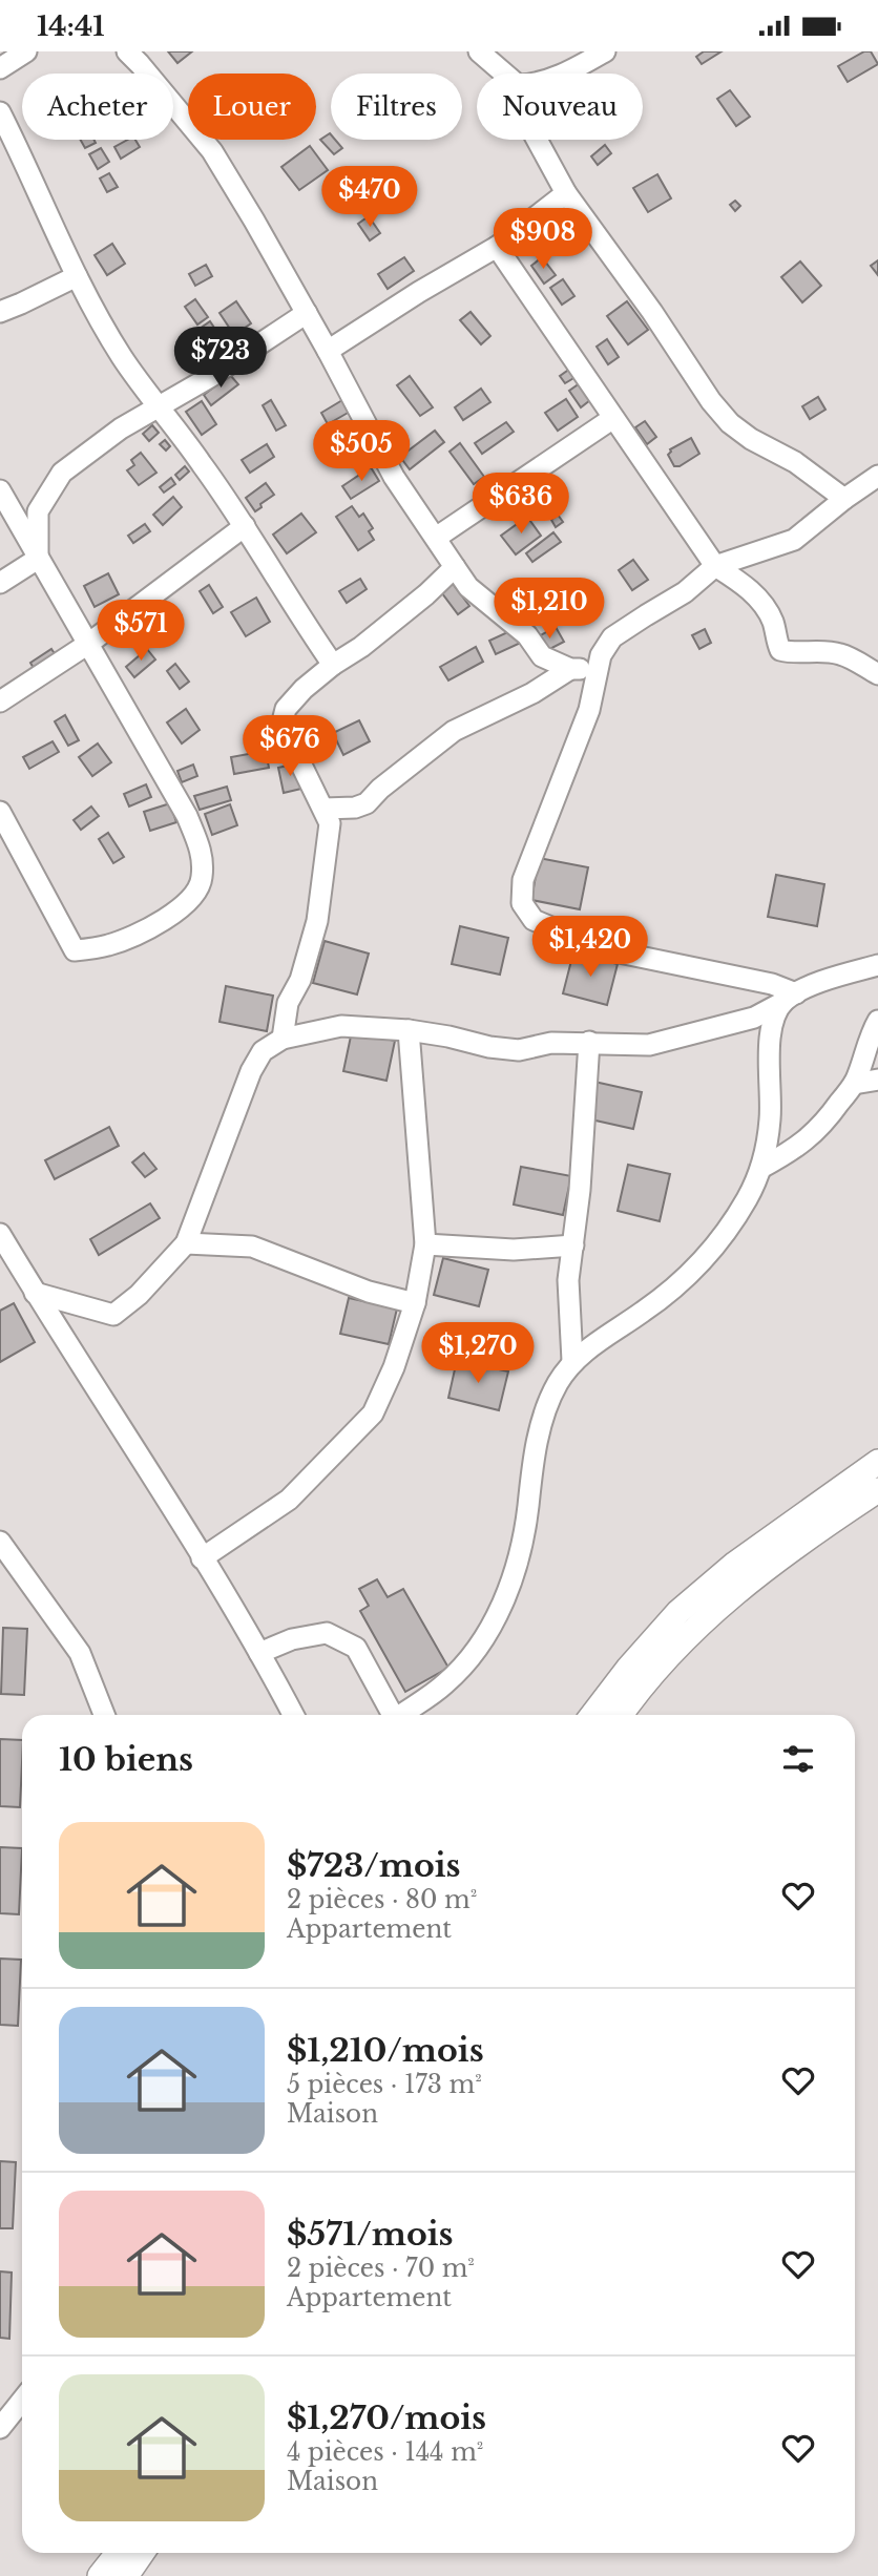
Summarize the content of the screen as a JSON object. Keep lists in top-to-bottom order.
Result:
{
  "page": {
    "status": "14:41",
    "chip": [
      "Acheter",
      "Louer",
      "Filtres",
      "Nouveau"
    ],
    "price": [
      "$470",
      "$908",
      "$723",
      "$505",
      "$636",
      "$1,210",
      "$571",
      "$676",
      "$1,420",
      "$1,270"
    ],
    "heading": "10 biens",
    "list": [
      {
        "name": "$723/mois",
        "note": "2 pièces · 80 m² · Appartement"
      },
      {
        "name": "$1,210/mois",
        "note": "5 pièces · 173 m² · Maison"
      },
      {
        "name": "$571/mois",
        "note": "2 pièces · 70 m² · Appartement"
      },
      {
        "name": "$1,270/mois",
        "note": "4 pièces · 144 m² · Maison"
      }
    ]
  }
}
